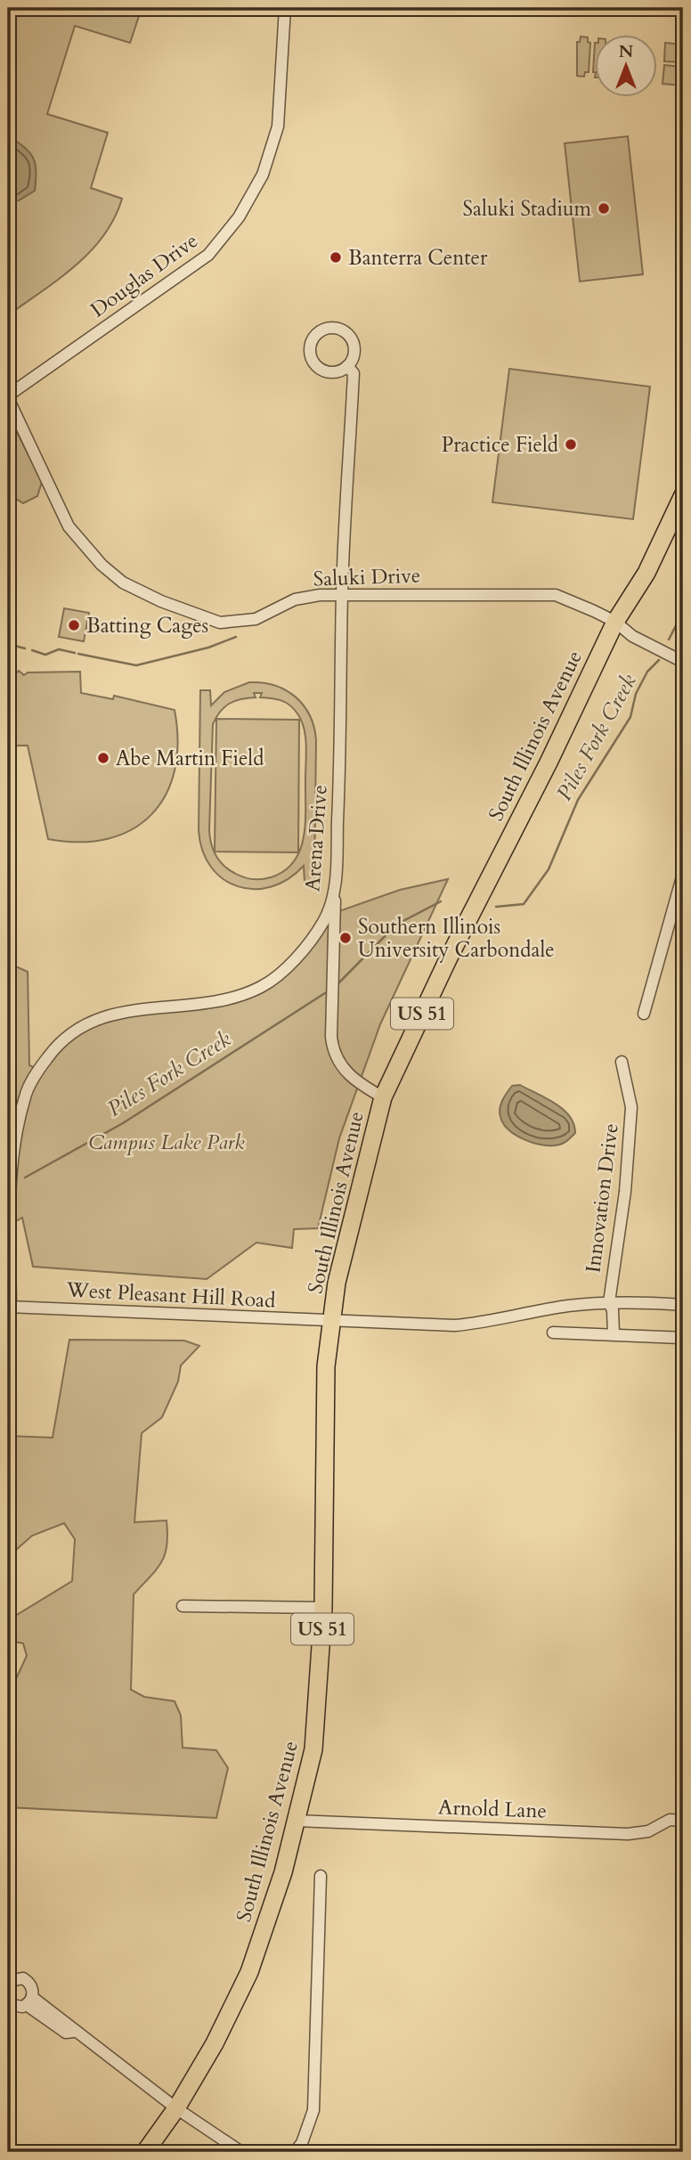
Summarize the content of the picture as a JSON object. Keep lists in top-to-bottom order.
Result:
{
  "streets": {
    "highway": ["South Illinois Avenue", "US 51"],
    "street": [
      "Douglas Drive",
      "Saluki Drive",
      "Arena Drive",
      "Innovation Drive",
      "West Pleasant Hill Road",
      "Arnold Lane"
    ]
  },
  "crossings": [
    ["Douglas Drive", "Saluki Drive"],
    ["Saluki Drive", "South Illinois Avenue"],
    ["Saluki Drive", "Arena Drive"],
    ["South Illinois Avenue", "US 51"],
    ["South Illinois Avenue", "West Pleasant Hill Road"],
    ["South Illinois Avenue", "Arnold Lane"],
    ["Arena Drive", "West Pleasant Hill Road"],
    ["Innovation Drive", "West Pleasant Hill Road"]
  ],
  "water": ["Piles Fork Creek"],
  "parks": ["Campus Lake Park"],
  "places": [
    "Saluki Stadium",
    "Banterra Center",
    "Practice Field",
    "Batting Cages",
    "Abe Martin Field",
    "Southern Illinois University Carbondale"
  ],
  "north": "top"
}
